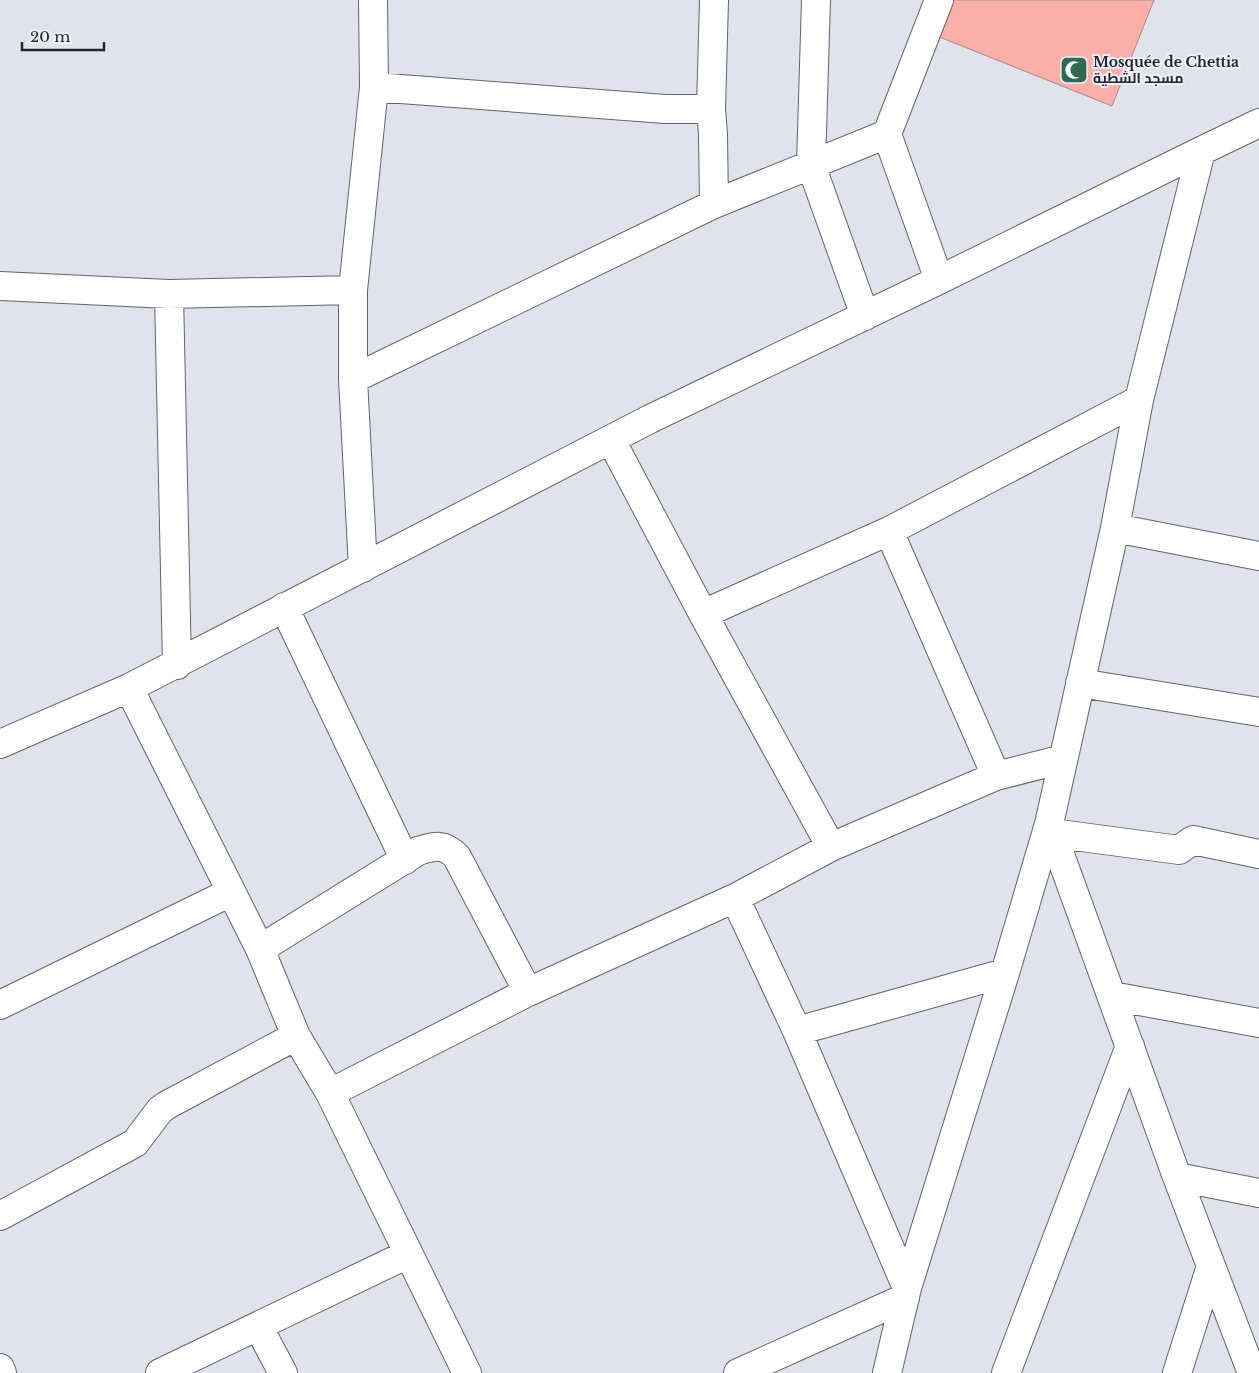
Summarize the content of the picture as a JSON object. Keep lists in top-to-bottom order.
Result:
{
  "places": {
    "mosque": ["Mosquée de Chettia مسجد الشطية"]
  },
  "scale_bar": "20 m"
}
